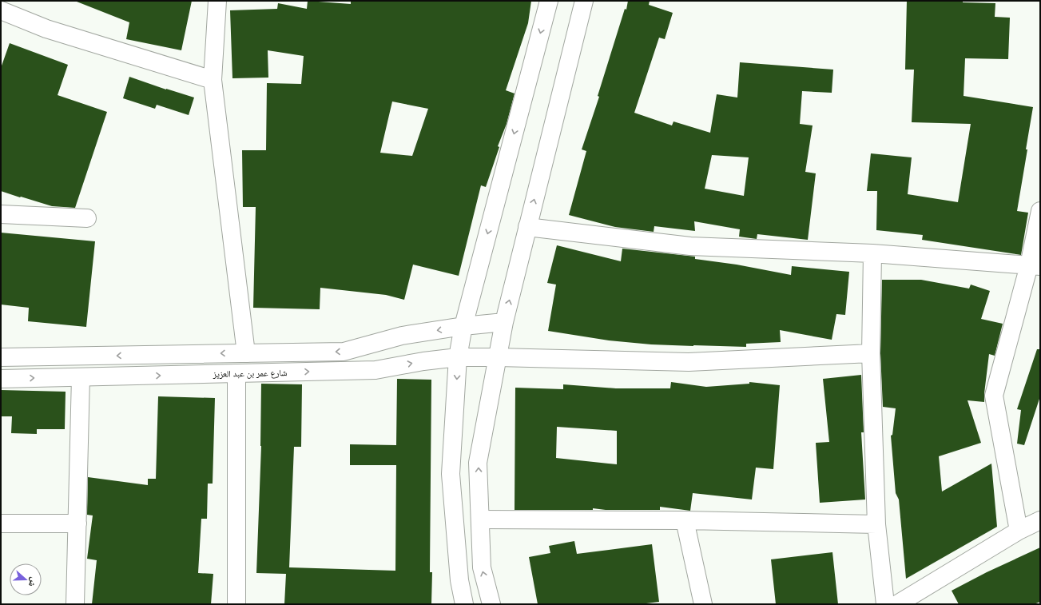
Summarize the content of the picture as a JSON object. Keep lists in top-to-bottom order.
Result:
{
  "streets": {
    "street": ["شارع عمر بن عبد العزيز"]
  },
  "north": "right"
}
